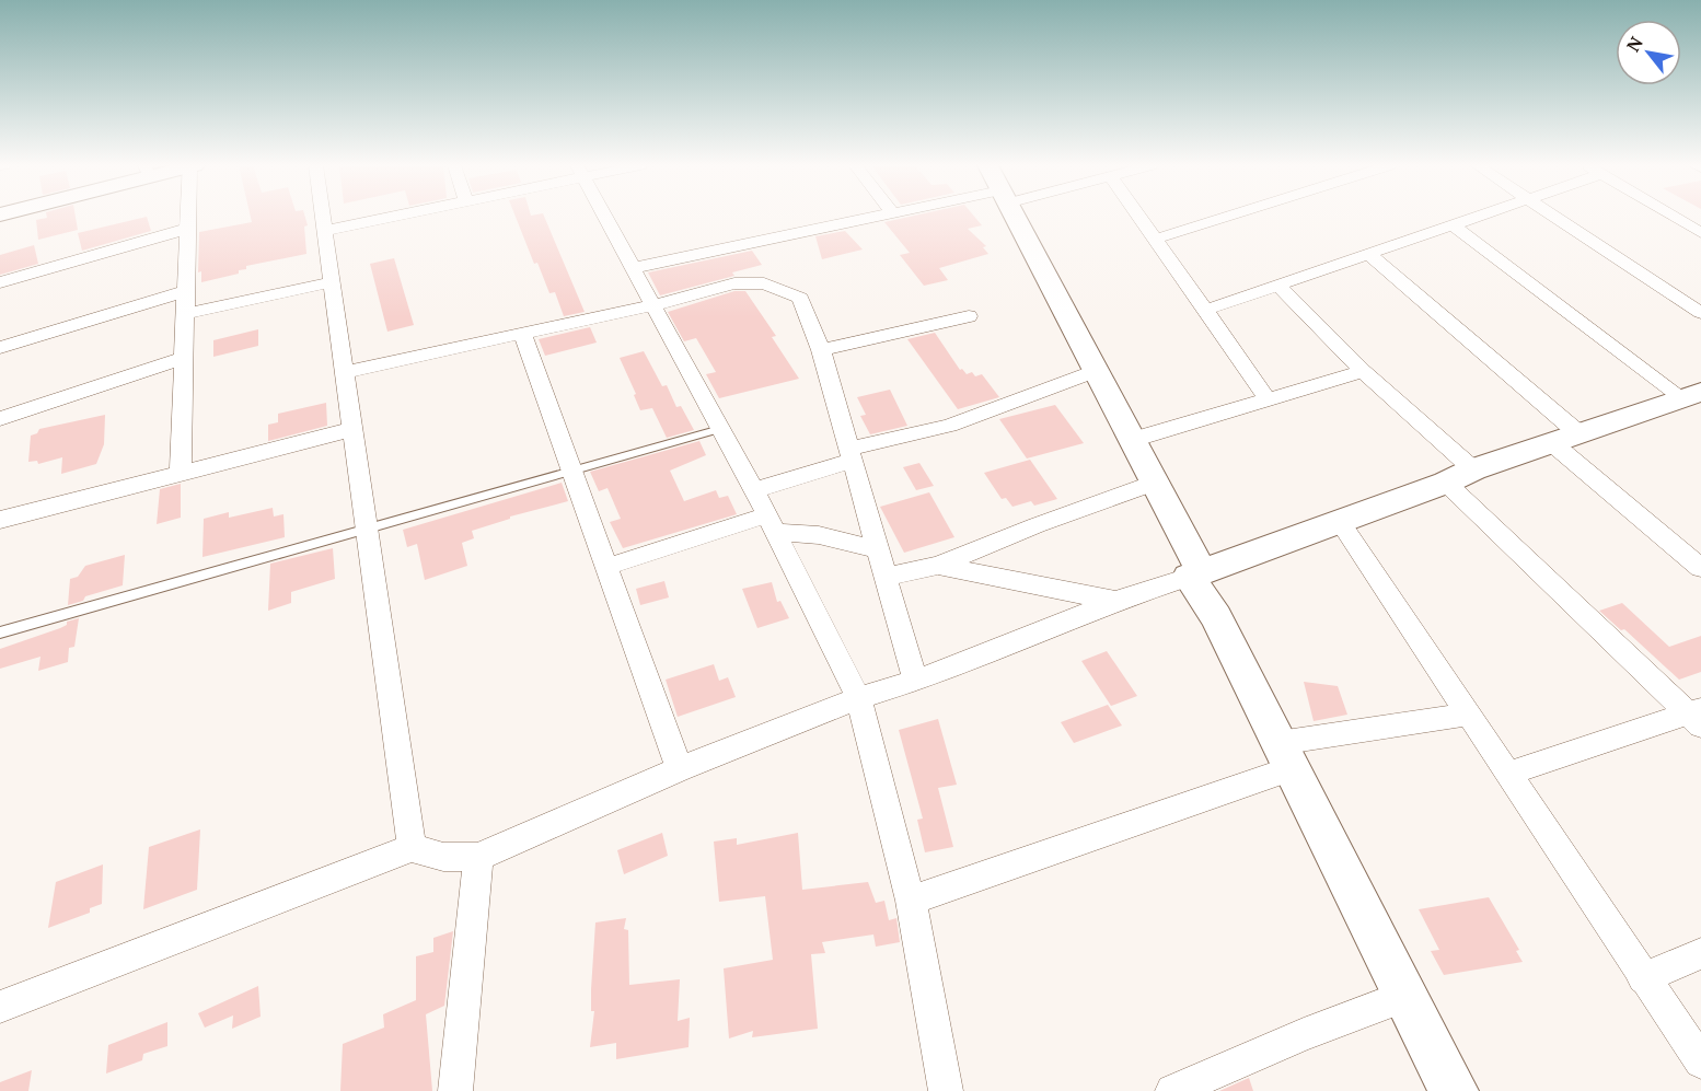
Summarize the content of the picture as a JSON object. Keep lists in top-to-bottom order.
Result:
{
  "north": "top left"
}
